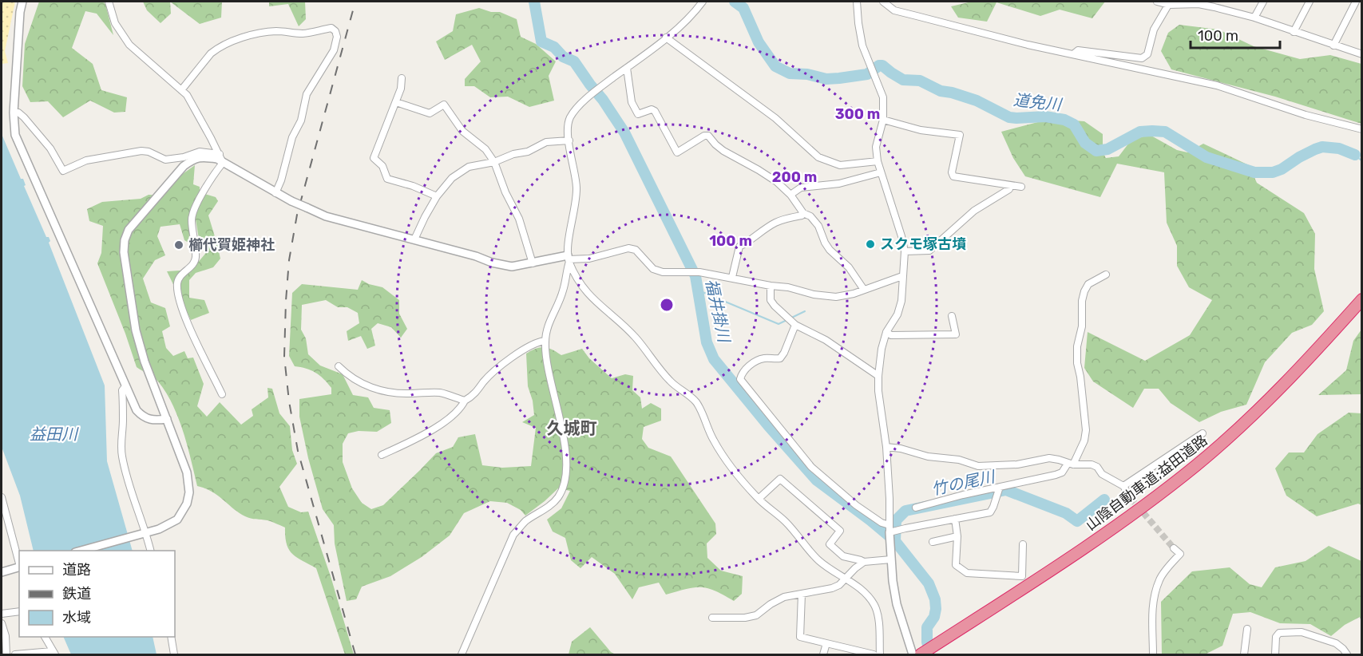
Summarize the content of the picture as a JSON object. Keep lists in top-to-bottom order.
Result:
{
  "streets": {
    "highway": ["山陰自動車道;益田道路"]
  },
  "districts": ["久城町"],
  "water": [
    "道免川",
    "福井掛川",
    "益田川",
    "竹の尾川"
  ],
  "places": ["スクモ塚古墳", "櫛代賀姫神社"],
  "legend": ["道路", "鉄道", "水域"],
  "scale_bar": "100 m",
  "rings": ["300 m", "200 m", "100 m"]
}
